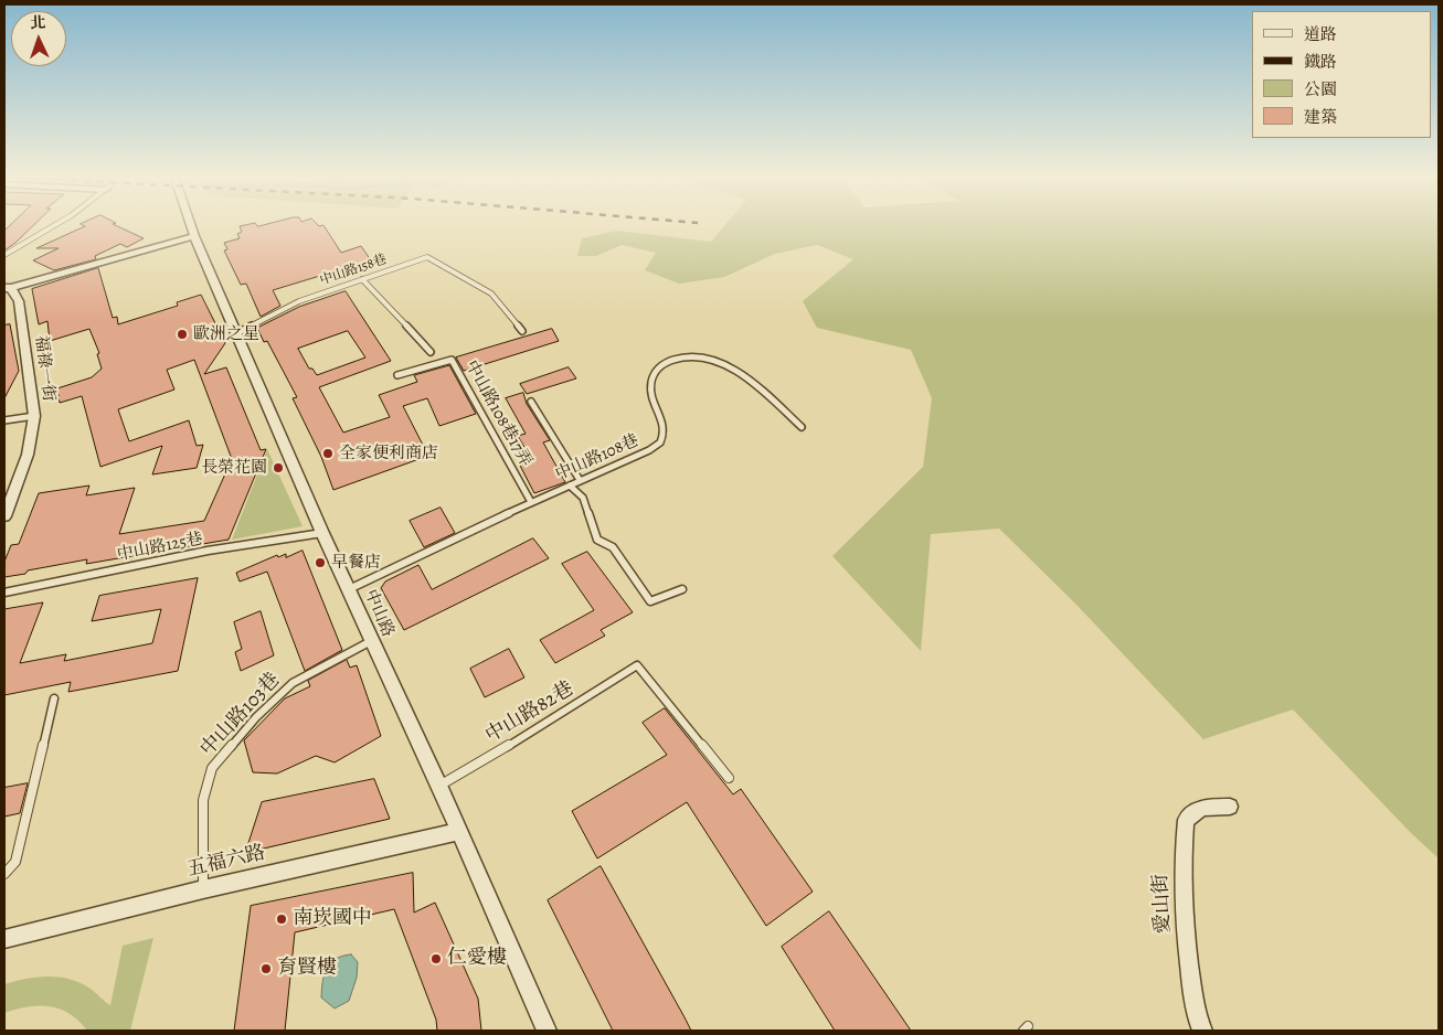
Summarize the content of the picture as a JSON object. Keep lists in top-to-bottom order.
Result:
{
  "streets": {
    "street": [
      "福祿一街",
      "中山路",
      "五福六路",
      "愛山街"
    ],
    "lane": [
      "中山路158巷",
      "中山路108巷17弄",
      "中山路108巷",
      "中山路125巷",
      "中山路82巷",
      "中山路103巷"
    ]
  },
  "crossings": [
    ["中山路158巷", "中山路"],
    ["福祿一街", "中山路"],
    ["中山路108巷17弄", "中山路108巷"],
    ["中山路108巷", "中山路"],
    ["中山路125巷", "中山路"],
    ["中山路", "中山路82巷"],
    ["中山路", "中山路103巷"],
    ["中山路", "五福六路"],
    ["中山路103巷", "五福六路"]
  ],
  "places": [
    "歐洲之星",
    "全家便利商店",
    "長榮花園",
    "早餐店",
    "南崁國中",
    "仁愛樓",
    "育賢樓"
  ],
  "legend": [
    "道路",
    "鐵路",
    "公園",
    "建築"
  ],
  "north": "top"
}
